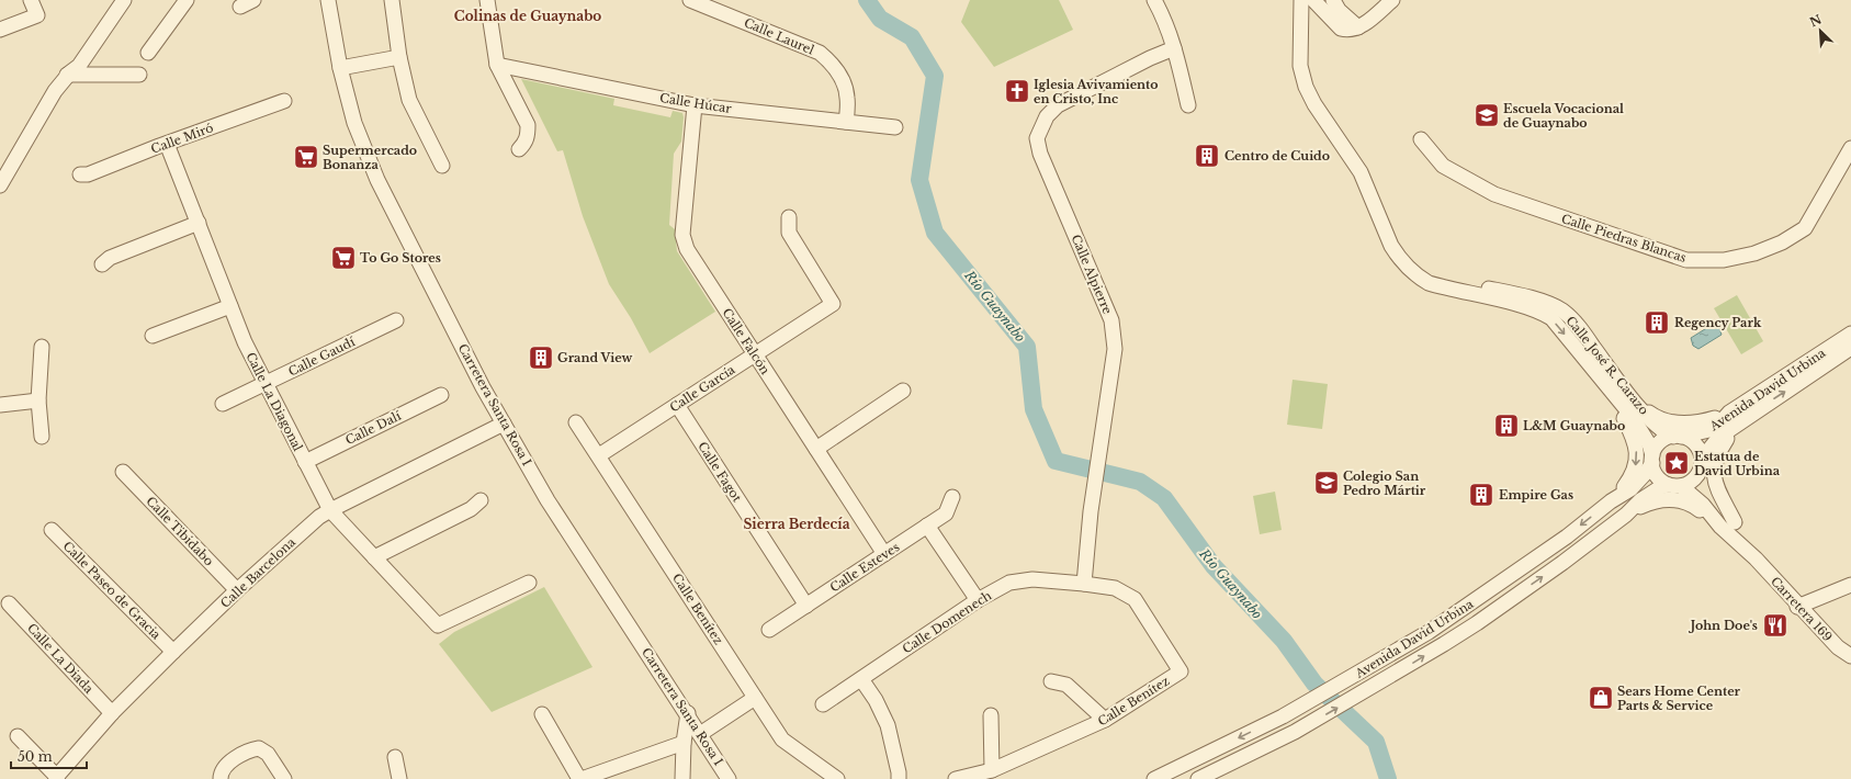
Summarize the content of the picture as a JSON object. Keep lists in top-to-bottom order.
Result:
{
  "streets": {
    "street": [
      "Calle Laurel",
      "Calle Húcar",
      "Calle Miró",
      "Calle Piedras Blancas",
      "Calle Alpierre",
      "Calle Falcón",
      "Calle Gaudí",
      "Calle José R. Carazo",
      "Calle García",
      "Avenida David Urbina",
      "Calle La Diagonal",
      "Carretera Santa Rosa I",
      "Calle Dalí",
      "Calle Fagot",
      "Calle Tibidabo",
      "Calle Esteves",
      "Calle Barcelona",
      "Calle Paseo de Gracia",
      "Calle Benítez",
      "Carretera 169",
      "Calle Domenech",
      "Calle La Diada"
    ]
  },
  "crossings": [
    ["Calle Laurel", "Calle Húcar"],
    ["Calle Húcar", "Calle Falcón"],
    ["Calle Miró", "Calle La Diagonal"],
    ["Calle Alpierre", "Calle Benítez"],
    ["Calle Alpierre", "Calle Domenech"],
    ["Calle Falcón", "Calle García"],
    ["Calle Falcón", "Calle Esteves"],
    ["Calle Gaudí", "Calle La Diagonal"],
    ["Calle José R. Carazo", "Avenida David Urbina"],
    ["Calle José R. Carazo", "Carretera 169"],
    ["Calle García", "Calle Fagot"],
    ["Calle García", "Calle Benítez"],
    ["Avenida David Urbina", "Carretera 169"],
    ["Calle La Diagonal", "Calle Dalí"],
    ["Calle La Diagonal", "Calle Barcelona"],
    ["Carretera Santa Rosa I", "Calle Barcelona"],
    ["Calle Fagot", "Calle Esteves"],
    ["Calle Tibidabo", "Calle Barcelona"],
    ["Calle Barcelona", "Calle Paseo de Gracia"],
    ["Calle Barcelona", "Calle La Diada"],
    ["Calle Benítez", "Calle Domenech"]
  ],
  "districts": ["Colinas de Guaynabo", "Sierra Berdecía"],
  "water": ["Río Guaynabo"],
  "places": {
    "church": ["Iglesia Avivamiento en Cristo, Inc"],
    "school or university": ["Escuela Vocacional de Guaynabo", "Colegio San Pedro Mártir"],
    "building": [
      "Centro de Cuido",
      "Regency Park",
      "Grand View",
      "L&M Guaynabo",
      "Empire Gas"
    ],
    "supermarket": ["Supermercado Bonanza", "To Go Stores"],
    "place": ["Estatua de David Urbina"],
    "restaurant": ["John Doe's"],
    "shop": ["Sears Home Center Parts & Service"]
  },
  "scale_bar": "50 m",
  "north": "top left"
}
